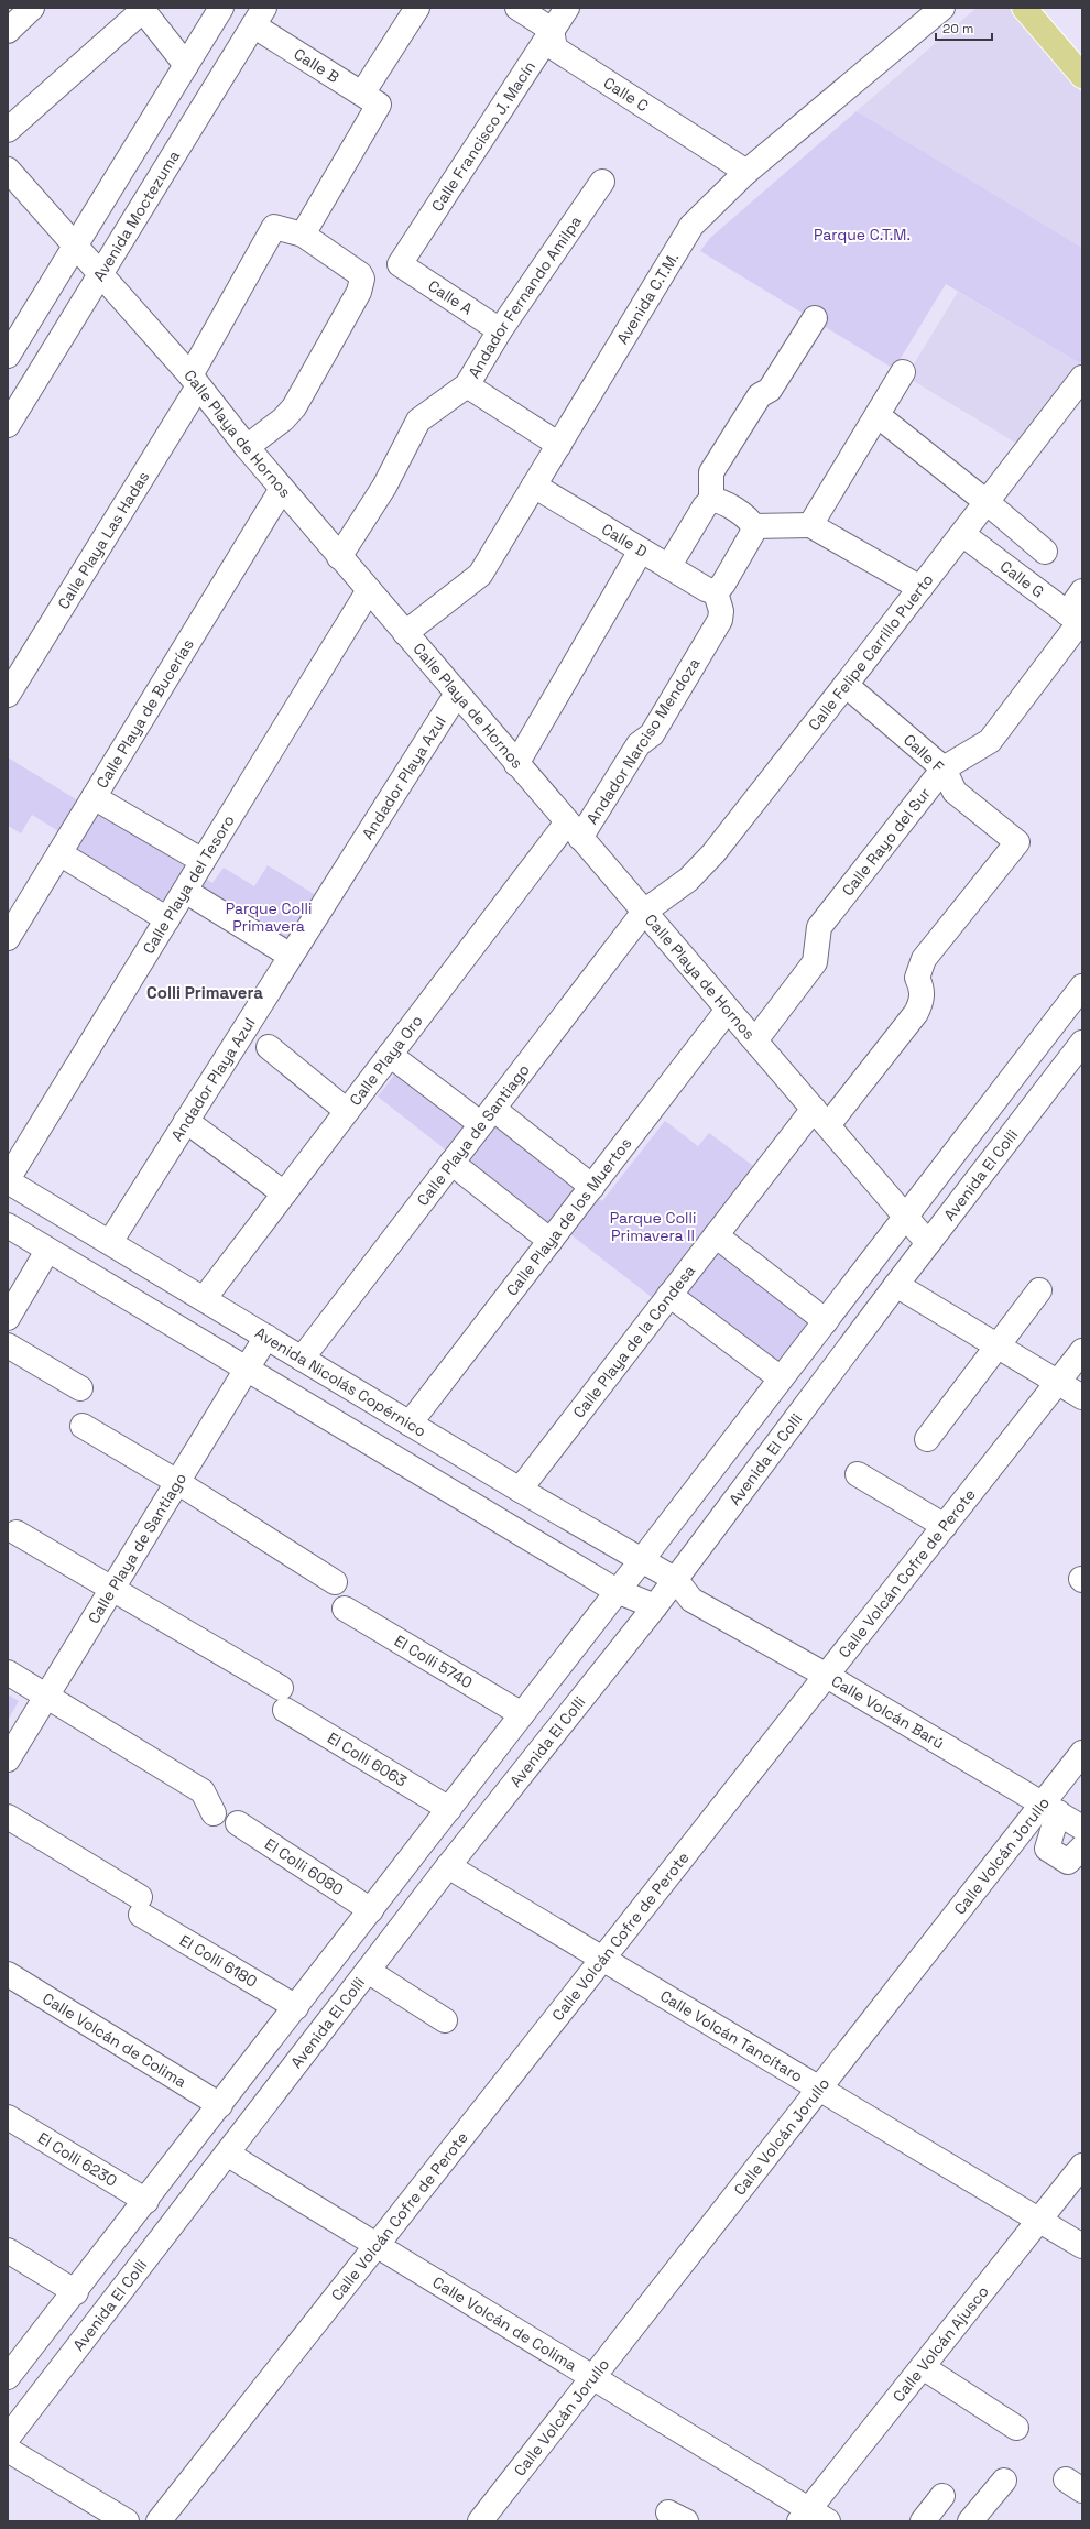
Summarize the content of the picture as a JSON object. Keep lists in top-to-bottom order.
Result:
{
  "streets": {
    "street": [
      "Calle B",
      "Calle C",
      "Calle Francisco J. Macín",
      "Avenida Moctezuma",
      "Andador Fernando Amilpa",
      "Calle A",
      "Avenida C.T.M.",
      "Calle Playa de Hornos",
      "Calle Playa Las Hadas",
      "Calle D",
      "Calle G",
      "Calle Felipe Carrillo Puerto",
      "Calle Playa de Bucerías",
      "Andador Narciso Mendoza",
      "Calle F",
      "Andador Playa Azul",
      "Calle Rayo del Sur",
      "Calle Playa del Tesoro",
      "Calle Playa Oro",
      "Calle Playa de Santiago",
      "Avenida El Colli",
      "Calle Playa de los Muertos",
      "Calle Playa de la Condesa",
      "Avenida Nicolás Copérnico",
      "Calle Volcán Cofre de Perote",
      "El Colli 5740",
      "Calle Volcán Barú",
      "El Colli 6063",
      "Calle Volcán Jorullo",
      "El Colli 6080",
      "El Colli 6180",
      "Calle Volcán Tancítaro",
      "Calle Volcán de Colima",
      "El Colli 6230",
      "Calle Volcán Ajusco"
    ]
  },
  "crossings": [
    ["Calle B", "Avenida Moctezuma"],
    ["Calle C", "Calle Francisco J. Macín"],
    ["Calle C", "Avenida C.T.M."],
    ["Calle Francisco J. Macín", "Calle A"],
    ["Avenida Moctezuma", "Calle Playa de Hornos"],
    ["Andador Fernando Amilpa", "Calle A"],
    ["Andador Fernando Amilpa", "Calle Playa de Hornos"],
    ["Avenida C.T.M.", "Calle Playa de Hornos"],
    ["Avenida C.T.M.", "Calle D"],
    ["Calle Playa de Hornos", "Calle Playa Las Hadas"],
    ["Calle Playa de Hornos", "Calle Felipe Carrillo Puerto"],
    ["Calle Playa de Hornos", "Calle Playa de Bucerías"],
    ["Calle Playa de Hornos", "Andador Narciso Mendoza"],
    ["Calle Playa de Hornos", "Andador Playa Azul"],
    ["Calle Playa de Hornos", "Calle Rayo del Sur"],
    ["Calle Playa de Hornos", "Calle Playa del Tesoro"],
    ["Calle Playa de Hornos", "Calle Playa Oro"],
    ["Calle Playa de Hornos", "Calle Playa de Santiago"],
    ["Calle Playa de Hornos", "Avenida El Colli"],
    ["Calle Playa de Hornos", "Calle Playa de los Muertos"],
    ["Calle Playa de Hornos", "Calle Playa de la Condesa"],
    ["Calle D", "Andador Narciso Mendoza"],
    ["Calle G", "Calle Felipe Carrillo Puerto"],
    ["Calle G", "Calle Rayo del Sur"],
    ["Calle Felipe Carrillo Puerto", "Calle F"],
    ["Calle Felipe Carrillo Puerto", "Calle Playa de Santiago"],
    ["Andador Narciso Mendoza", "Calle Playa Oro"],
    ["Calle F", "Calle Rayo del Sur"],
    ["Calle F", "Calle Playa de la Condesa"],
    ["Andador Playa Azul", "Avenida Nicolás Copérnico"],
    ["Calle Playa del Tesoro", "Avenida Nicolás Copérnico"],
    ["Calle Playa Oro", "Avenida Nicolás Copérnico"],
    ["Calle Playa de Santiago", "Avenida Nicolás Copérnico"],
    ["Calle Playa de Santiago", "El Colli 6063"],
    ["Avenida El Colli", "Avenida Nicolás Copérnico"],
    ["Avenida El Colli", "Calle Volcán Barú"],
    ["Avenida El Colli", "Calle Volcán Tancítaro"],
    ["Avenida El Colli", "Calle Volcán de Colima"],
    ["Calle Playa de los Muertos", "Avenida Nicolás Copérnico"],
    ["Calle Playa de la Condesa", "Avenida Nicolás Copérnico"],
    ["Avenida Nicolás Copérnico", "Calle Volcán Barú"],
    ["Calle Volcán Cofre de Perote", "Calle Volcán Barú"],
    ["Calle Volcán Cofre de Perote", "Calle Volcán Tancítaro"],
    ["Calle Volcán Cofre de Perote", "Calle Volcán de Colima"],
    ["Calle Volcán Barú", "Calle Volcán Jorullo"],
    ["Calle Volcán Jorullo", "Calle Volcán Tancítaro"],
    ["Calle Volcán Jorullo", "Calle Volcán de Colima"],
    ["Calle Volcán Tancítaro", "Calle Volcán Ajusco"],
    ["Calle Volcán de Colima", "Calle Volcán Ajusco"]
  ],
  "districts": ["Colli Primavera"],
  "parks": ["Parque C.T.M.", "Parque Colli Primavera", "Parque Colli Primavera II"],
  "scale_bar": "20 m"
}
